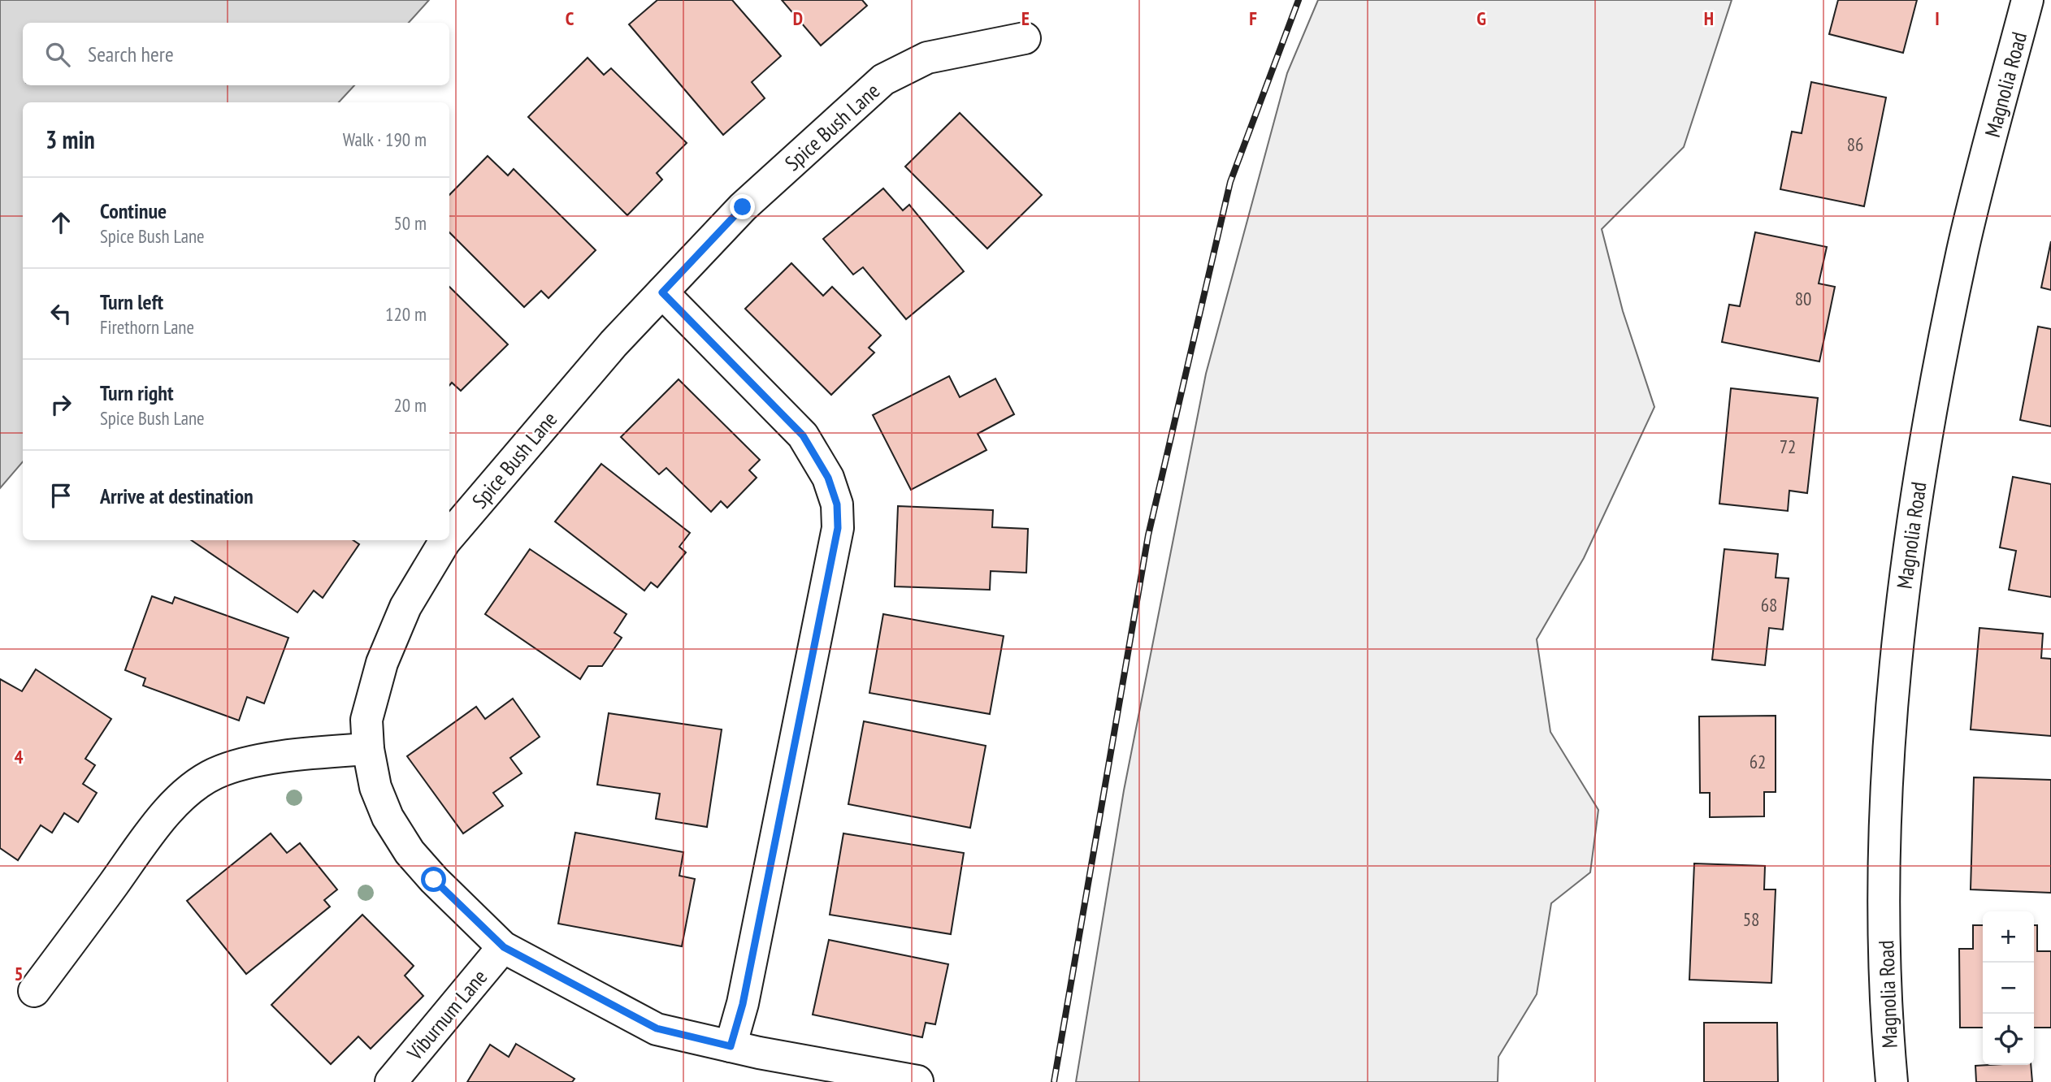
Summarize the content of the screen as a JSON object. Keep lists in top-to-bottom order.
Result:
{
  "streets": {
    "street": ["Magnolia Road", "Spice Bush Lane", "Viburnum Lane"]
  },
  "crossings": [
    ["Spice Bush Lane", "Viburnum Lane"]
  ],
  "house_numbers": [
    "86",
    "80",
    "72",
    "68",
    "62",
    "58"
  ],
  "page": {
    "search": "Search here",
    "heading": ["3 min", "Walk · 190 m"],
    "list": [
      ["Continue", "Spice Bush Lane", "50 m"],
      ["Turn left", "Firethorn Lane", "120 m"],
      ["Turn right", "Spice Bush Lane", "20 m"],
      "Arrive at destination"
    ],
    "map_buttons": ["+", "−"]
  },
  "grid": {
    "columns": [
      "C",
      "D",
      "E",
      "F",
      "G",
      "H",
      "I"
    ],
    "rows": ["4", "5"]
  }
}
